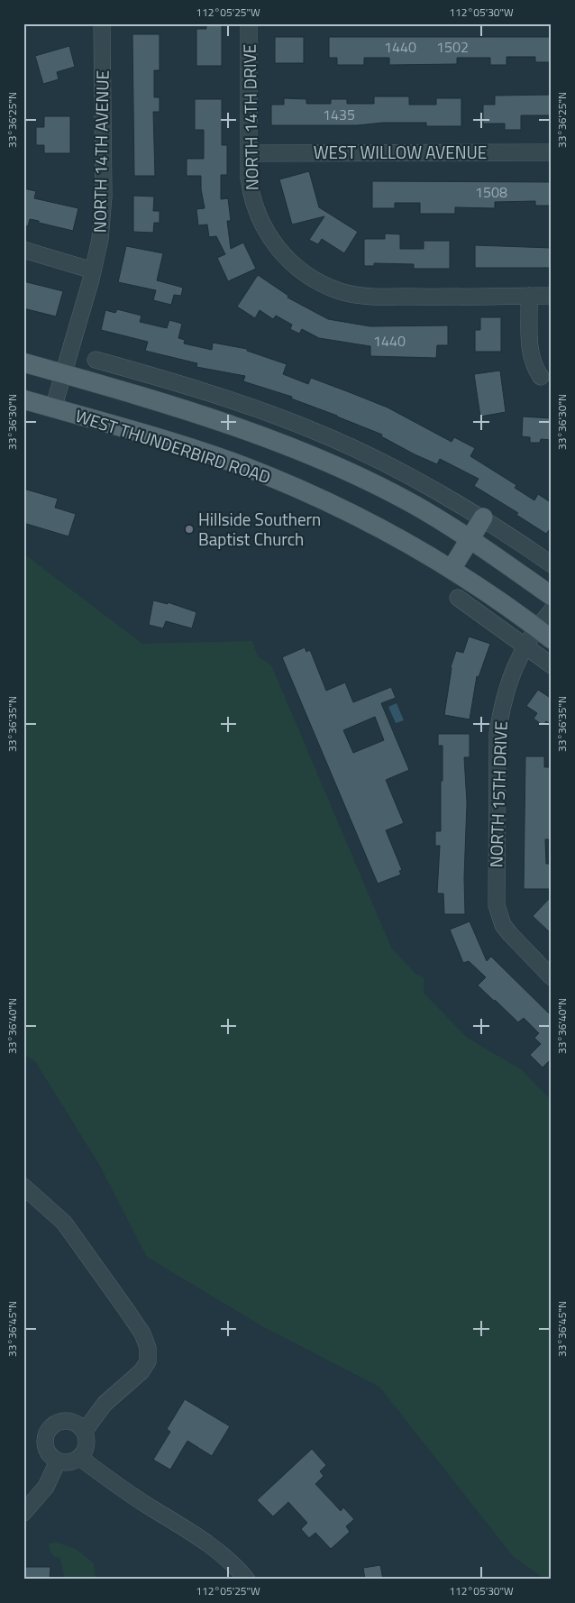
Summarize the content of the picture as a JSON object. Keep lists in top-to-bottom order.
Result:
{
  "streets": {
    "main road": ["WEST THUNDERBIRD ROAD"],
    "street": [
      "NORTH 14TH DRIVE",
      "NORTH 14TH AVENUE",
      "WEST WILLOW AVENUE",
      "NORTH 15TH DRIVE"
    ]
  },
  "crossings": [
    ["NORTH 14TH DRIVE", "WEST WILLOW AVENUE"],
    ["NORTH 14TH AVENUE", "WEST THUNDERBIRD ROAD"],
    ["WEST THUNDERBIRD ROAD", "NORTH 15TH DRIVE"]
  ],
  "places": ["Hillside Southern Baptist Church"],
  "house_numbers": [
    "1440",
    "1502",
    "1435",
    "1508",
    "1440"
  ],
  "coordinates": [
    "112°05'25\"W",
    "112°05'30\"W",
    "33°36'25\"N",
    "33°36'30\"N",
    "33°36'35\"N",
    "33°36'40\"N",
    "33°36'45\"N"
  ]
}
